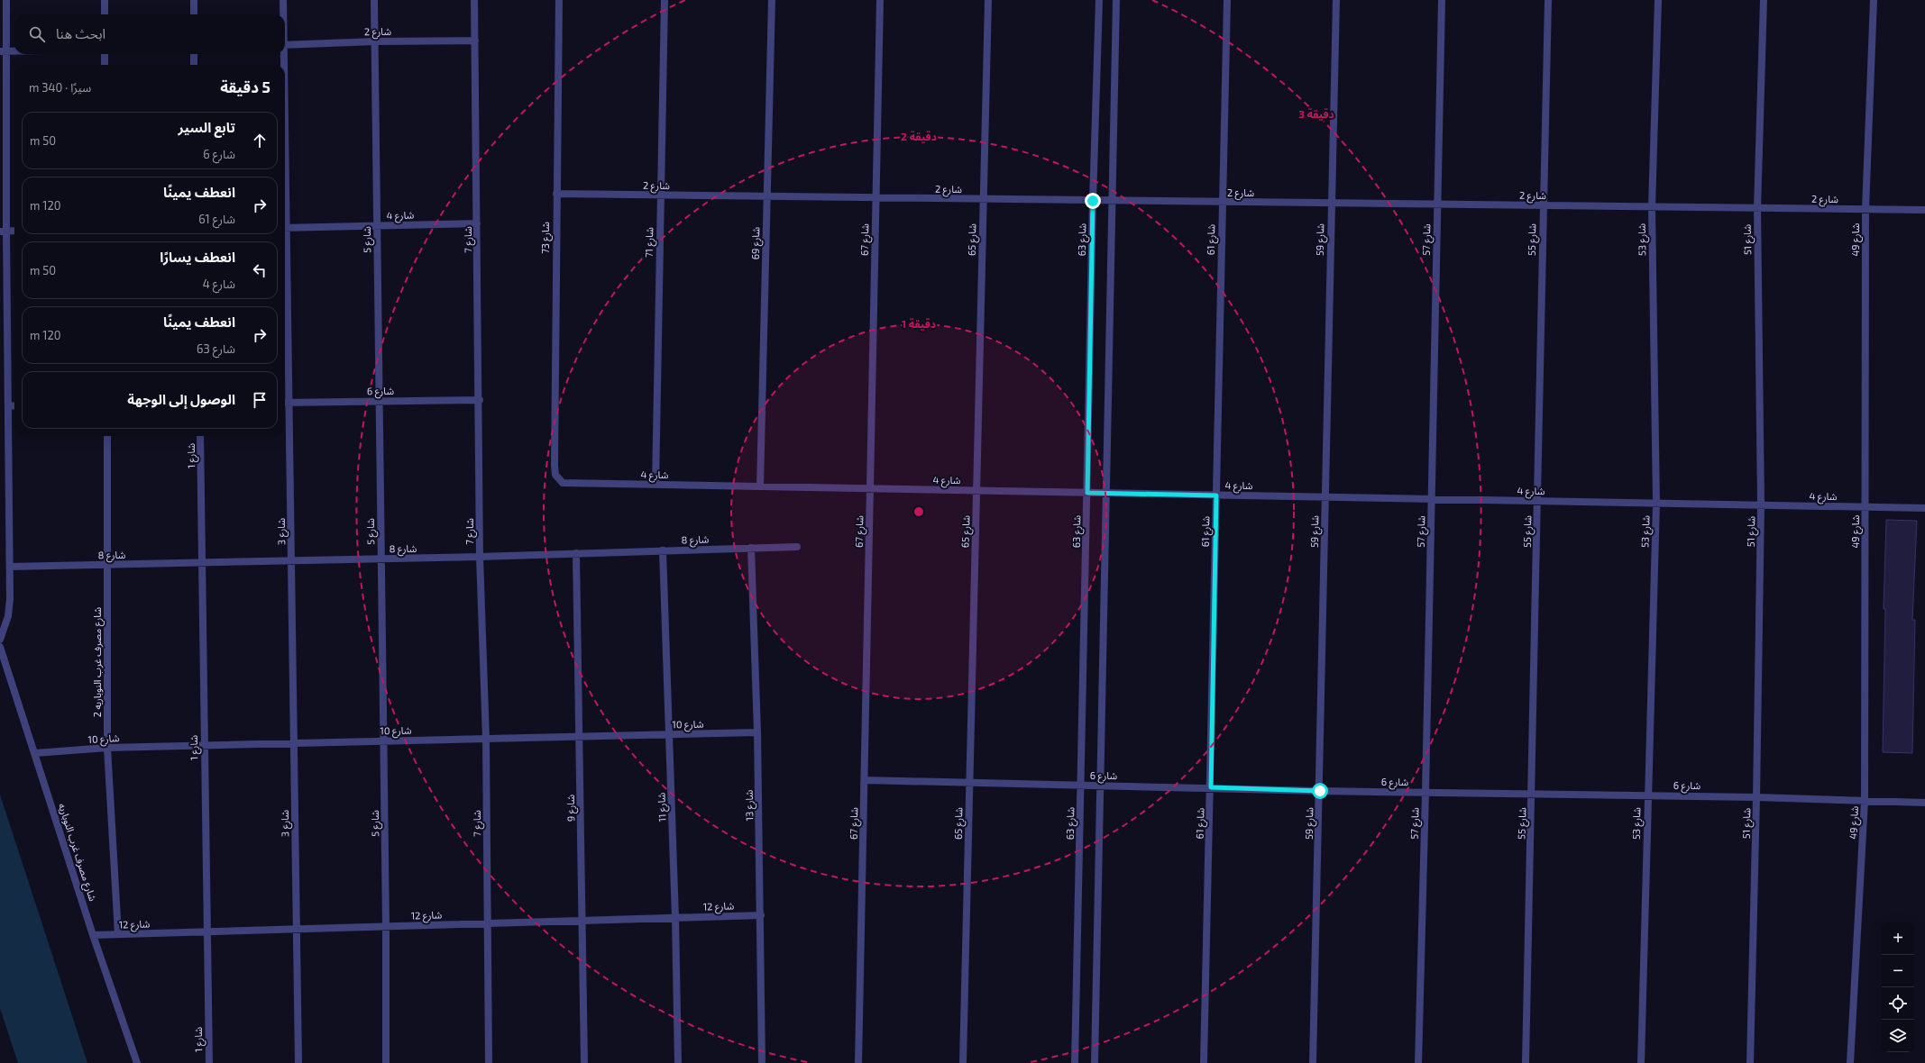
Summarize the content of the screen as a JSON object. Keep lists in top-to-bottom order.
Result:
{
  "streets": {
    "street": [
      "شارع 2",
      "شارع 4",
      "شارع 73",
      "شارع 5",
      "شارع 7",
      "شارع 67",
      "شارع 65",
      "شارع 63",
      "شارع 61",
      "شارع 59",
      "شارع 57",
      "شارع 55",
      "شارع 53",
      "شارع 51",
      "شارع 49",
      "شارع 71",
      "شارع 69",
      "شارع 6",
      "شارع 1",
      "شارع 3",
      "شارع 8",
      "شارع مصرف غرب النوباريه 2",
      "شارع 10",
      "شارع 13",
      "شارع 11",
      "شارع 9",
      "شارع مصرف غرب النوباريه",
      "شارع 12"
    ]
  },
  "crossings": [
    ["شارع 2", "شارع 73"],
    ["شارع 2", "شارع 5"],
    ["شارع 2", "شارع 7"],
    ["شارع 2", "شارع 67"],
    ["شارع 2", "شارع 65"],
    ["شارع 2", "شارع 63"],
    ["شارع 2", "شارع 61"],
    ["شارع 2", "شارع 59"],
    ["شارع 2", "شارع 57"],
    ["شارع 2", "شارع 55"],
    ["شارع 2", "شارع 53"],
    ["شارع 2", "شارع 51"],
    ["شارع 2", "شارع 49"],
    ["شارع 2", "شارع 71"],
    ["شارع 2", "شارع 69"],
    ["شارع 4", "شارع 73"],
    ["شارع 4", "شارع 5"],
    ["شارع 4", "شارع 7"],
    ["شارع 4", "شارع 67"],
    ["شارع 4", "شارع 65"],
    ["شارع 4", "شارع 63"],
    ["شارع 4", "شارع 61"],
    ["شارع 4", "شارع 59"],
    ["شارع 4", "شارع 57"],
    ["شارع 4", "شارع 55"],
    ["شارع 4", "شارع 53"],
    ["شارع 4", "شارع 51"],
    ["شارع 4", "شارع 49"],
    ["شارع 4", "شارع 71"],
    ["شارع 4", "شارع 69"],
    ["شارع 5", "شارع 6"],
    ["شارع 5", "شارع 8"],
    ["شارع 5", "شارع 10"],
    ["شارع 5", "شارع 12"],
    ["شارع 7", "شارع 6"],
    ["شارع 7", "شارع 8"],
    ["شارع 7", "شارع 10"],
    ["شارع 7", "شارع 12"],
    ["شارع 67", "شارع 6"],
    ["شارع 65", "شارع 6"],
    ["شارع 63", "شارع 6"],
    ["شارع 61", "شارع 6"],
    ["شارع 59", "شارع 6"],
    ["شارع 57", "شارع 6"],
    ["شارع 55", "شارع 6"],
    ["شارع 53", "شارع 6"],
    ["شارع 51", "شارع 6"],
    ["شارع 49", "شارع 6"],
    ["شارع 6", "شارع 3"],
    ["شارع 1", "شارع 8"],
    ["شارع 1", "شارع 10"],
    ["شارع 1", "شارع 12"],
    ["شارع 3", "شارع 8"],
    ["شارع 3", "شارع 10"],
    ["شارع 3", "شارع 12"],
    ["شارع 8", "شارع مصرف غرب النوباريه 2"],
    ["شارع 8", "شارع 13"],
    ["شارع 8", "شارع 11"],
    ["شارع 8", "شارع 9"],
    ["شارع مصرف غرب النوباريه 2", "شارع 10"],
    ["شارع مصرف غرب النوباريه 2", "شارع 12"],
    ["شارع 10", "شارع 13"],
    ["شارع 10", "شارع 11"],
    ["شارع 10", "شارع 9"],
    ["شارع 10", "شارع مصرف غرب النوباريه"],
    ["شارع 13", "شارع 12"],
    ["شارع 11", "شارع 12"],
    ["شارع 9", "شارع 12"],
    ["شارع مصرف غرب النوباريه", "شارع 12"]
  ],
  "page": {
    "search": "ابحث هنا",
    "heading": ["5 دقيقة", "سيرًا · 340 m"],
    "list": [
      ["تابع السير", "شارع 6", "50 m"],
      ["انعطف يمينًا", "شارع 61", "120 m"],
      ["انعطف يسارًا", "شارع 4", "50 m"],
      ["انعطف يمينًا", "شارع 63", "120 m"],
      "الوصول إلى الوجهة"
    ],
    "map_buttons": ["+", "−"]
  },
  "rings": ["3 دقيقة", "2 دقيقة", "1 دقيقة"]
}
